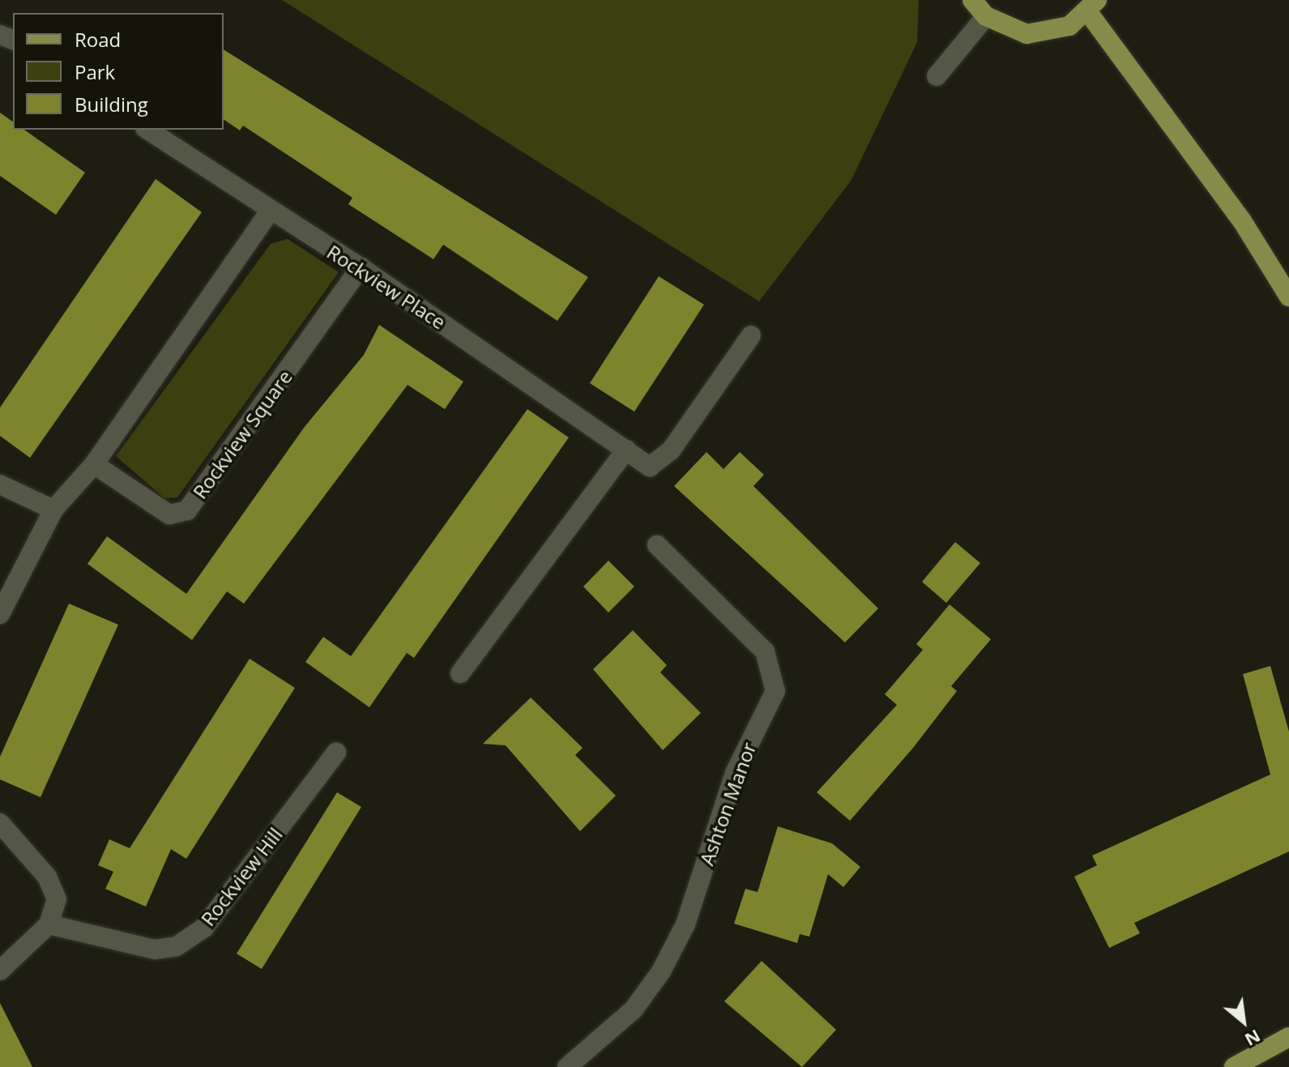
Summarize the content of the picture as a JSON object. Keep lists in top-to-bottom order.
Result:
{
  "streets": {
    "street": [
      "Rockview Place",
      "Rockview Square",
      "Ashton Manor",
      "Rockview Hill"
    ]
  },
  "crossings": [
    ["Rockview Place", "Rockview Square"]
  ],
  "legend": ["Road", "Park", "Building"],
  "north": "bottom right"
}
